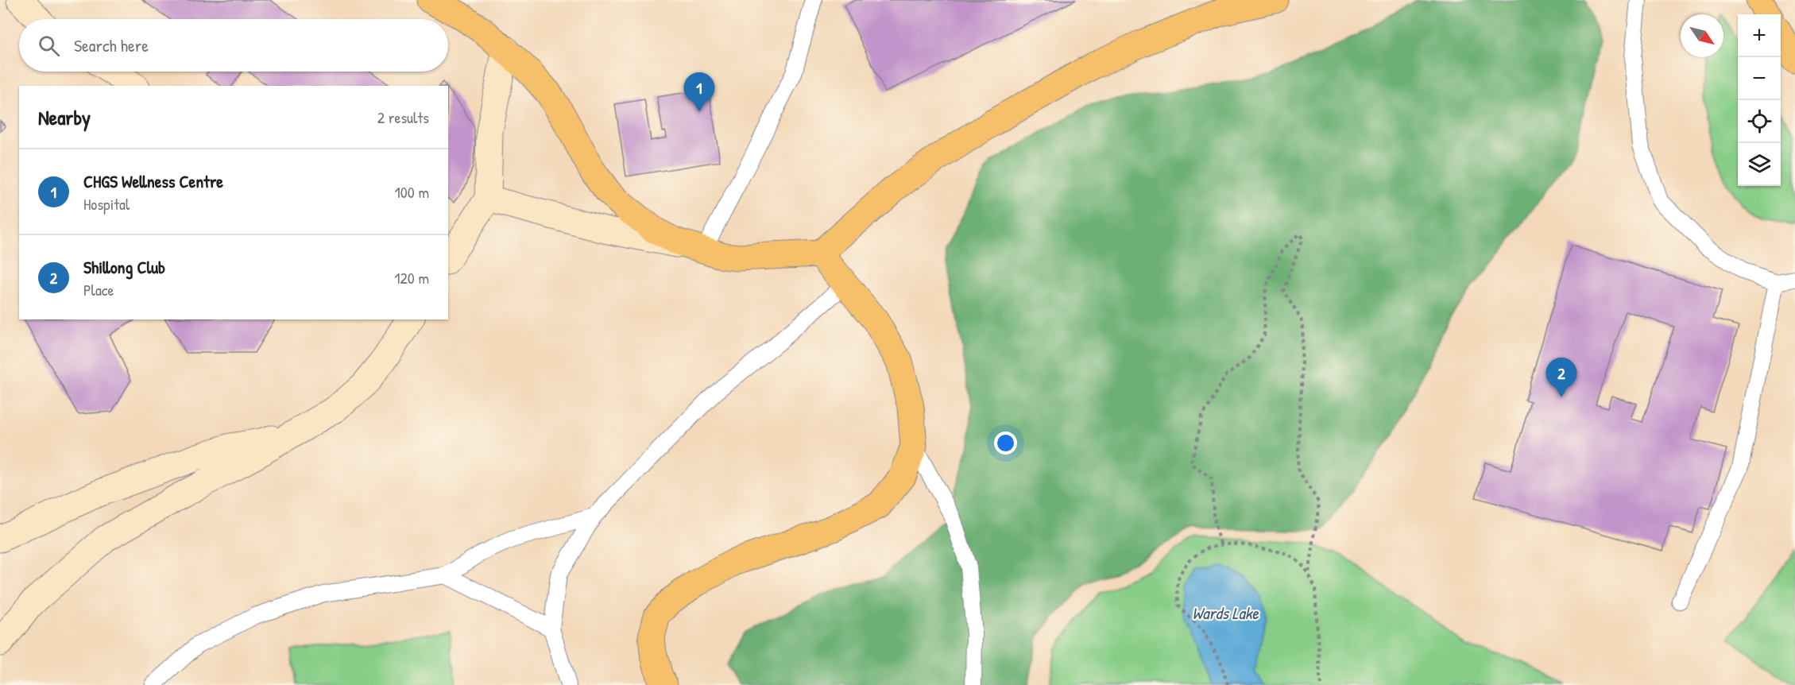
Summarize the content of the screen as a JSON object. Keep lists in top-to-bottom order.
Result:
{
  "water": ["Wards Lake"],
  "north": "bottom right",
  "page": {
    "map_buttons": ["+", "−"],
    "search": "Search here",
    "pins": ["1", "2"],
    "heading": ["Nearby", "2 results"],
    "list": [
      {
        "mark": "1",
        "name": "CHGS Wellness Centre",
        "note": "Hospital",
        "value": "100 m"
      },
      {
        "mark": "2",
        "name": "Shillong Club",
        "note": "Place",
        "value": "120 m"
      }
    ]
  }
}
